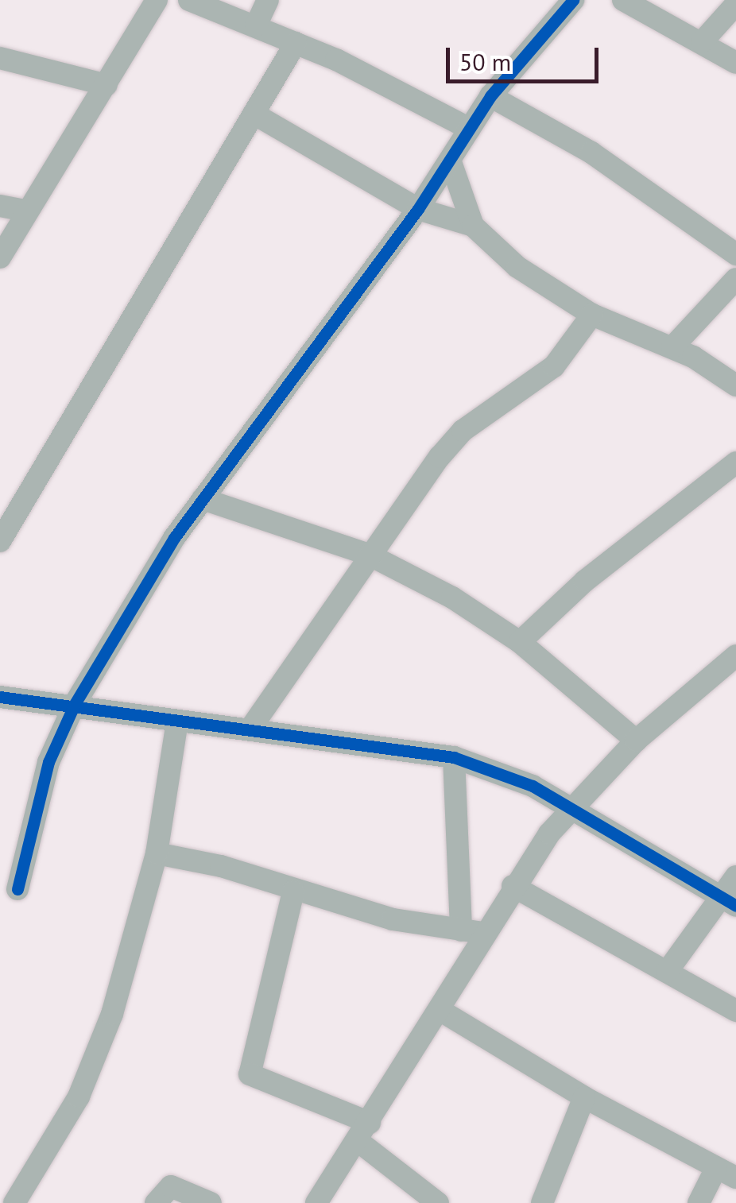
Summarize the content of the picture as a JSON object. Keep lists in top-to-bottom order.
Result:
{
  "scale_bar": "50 m"
}
